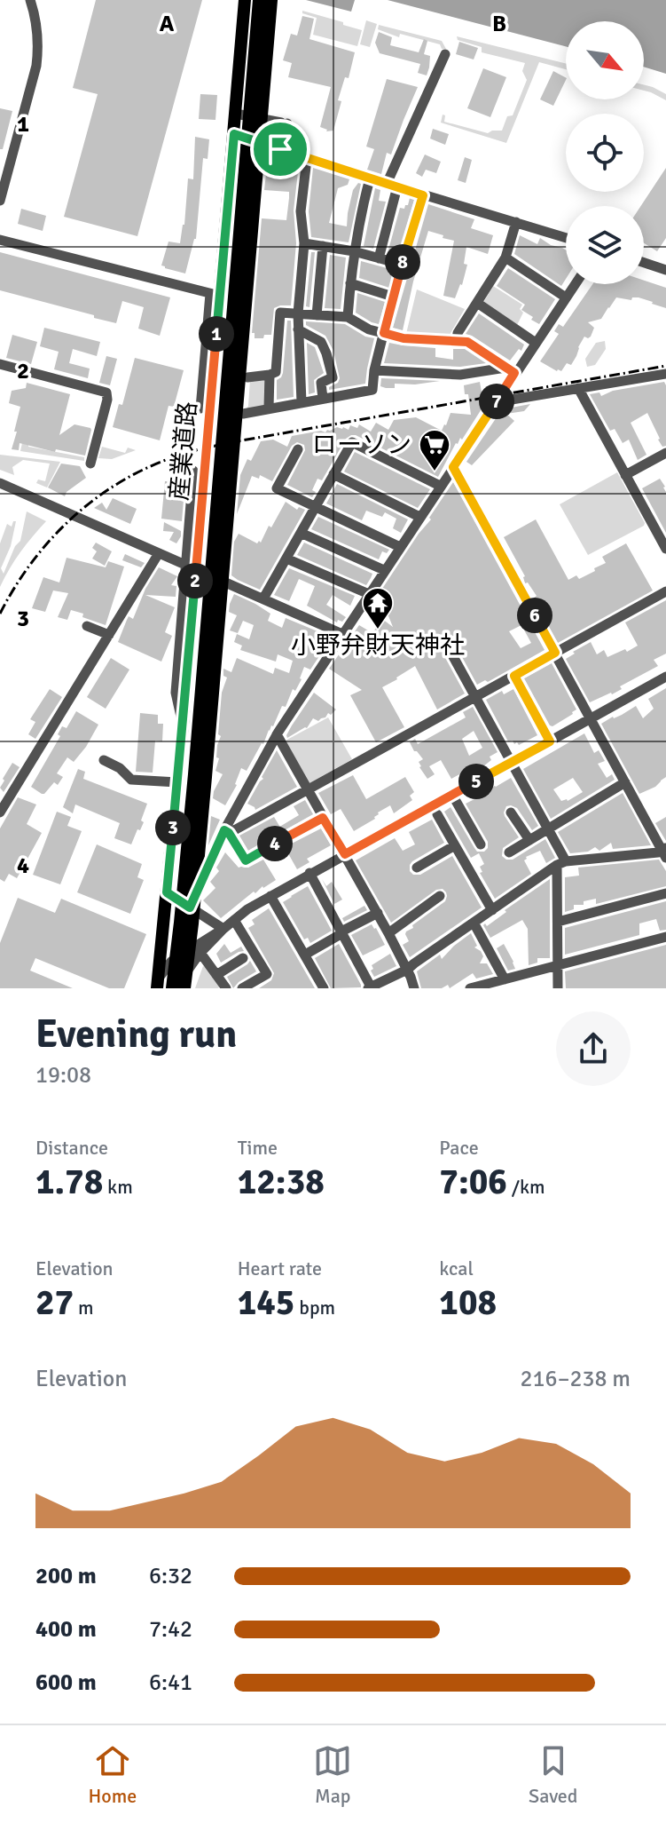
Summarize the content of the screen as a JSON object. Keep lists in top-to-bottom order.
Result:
{
  "streets": {
    "main road": ["産業道路"]
  },
  "places": {
    "supermarket": ["ローソン"],
    "temple": ["小野弁財天神社"]
  },
  "north": "bottom right",
  "page": {
    "pins": [
      "8",
      "1",
      "7",
      "2",
      "6",
      "5",
      "3",
      "4"
    ],
    "heading": ["Evening run", "19:08"],
    "stats": [
      ["Distance", "1.78 km"],
      ["Time", "12:38"],
      ["Pace", "7:06 /km"],
      ["Elevation", "27 m"],
      ["Heart rate", "145 bpm"],
      ["kcal", "108"]
    ],
    "chart": ["Elevation", "216–238 m"],
    "list": [
      {
        "name": "200 m",
        "note": "6:32"
      },
      {
        "name": "400 m",
        "note": "7:42"
      },
      {
        "name": "600 m",
        "note": "6:41"
      }
    ],
    "tabs": ["Home", "Map", "Saved"]
  },
  "grid": {
    "columns": ["A", "B"],
    "rows": [
      "1",
      "2",
      "3",
      "4"
    ]
  }
}
